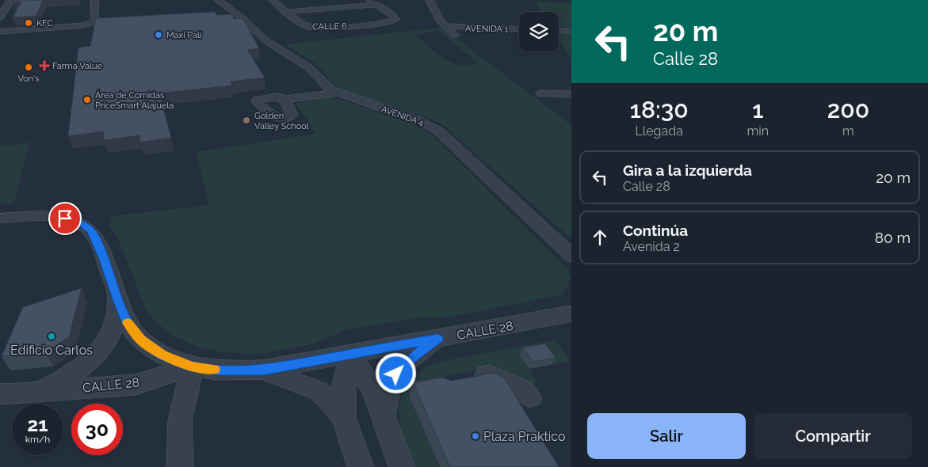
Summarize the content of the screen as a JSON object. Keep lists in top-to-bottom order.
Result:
{
  "streets": {
    "street": [
      "CALLE 6",
      "AVENIDA 1",
      "AVENIDA 4",
      "CALLE 28"
    ]
  },
  "places": {
    "other": [
      "KFC",
      "Maxi Palí",
      "Von's",
      "Área de Comidas PriceSmart Alajuela",
      "Golden Valley School",
      "Edificio Carlos",
      "Plaza Praktico"
    ],
    "health": ["Farma Value"]
  },
  "page": {
    "turn": ["20 m", "Calle 28"],
    "eta": [
      "18:30",
      "Llegada",
      "1",
      "min",
      "200",
      "m"
    ],
    "list": [
      {
        "name": "Gira a la izquierda",
        "note": "Calle 28",
        "value": "20 m"
      },
      {
        "name": "Continúa",
        "note": "Avenida 2",
        "value": "80 m"
      }
    ],
    "speed": "21 km/h",
    "limit": "30",
    "buttons": ["Salir", "Compartir"]
  }
}
